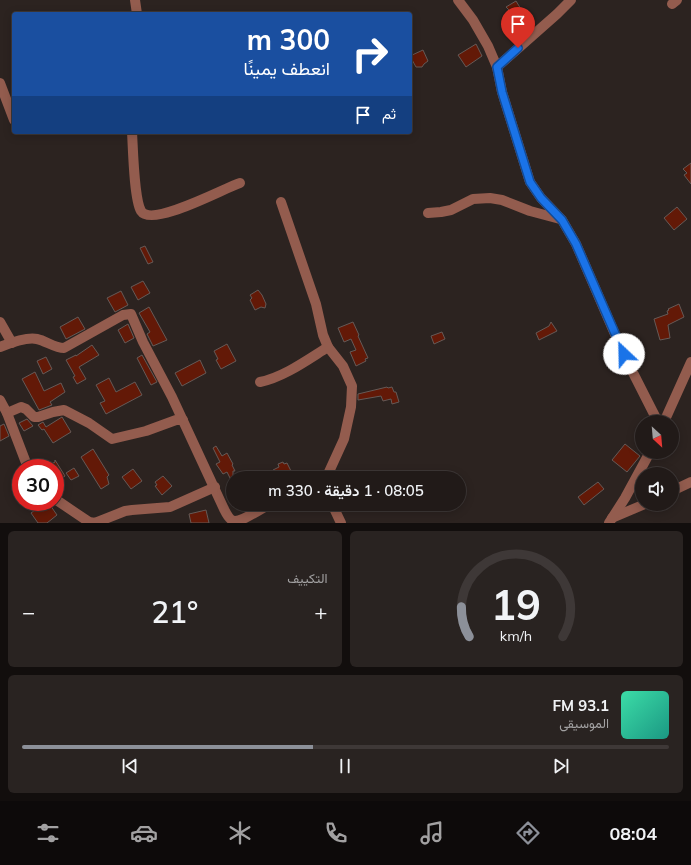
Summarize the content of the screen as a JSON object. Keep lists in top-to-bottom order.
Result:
{
  "north": "bottom right",
  "page": {
    "turn": ["300 m", "انعطف يمينًا"],
    "then": "ثم",
    "limit": "30",
    "trip": "08:05 · 1 دقيقة · 330 m",
    "tile": "التكييف",
    "heat": ["−", "21°", "+"],
    "song": ["93.1 FM", "الموسيقى"],
    "tabs": "08:04",
    "gauge": ["19", "km/h"]
  }
}
